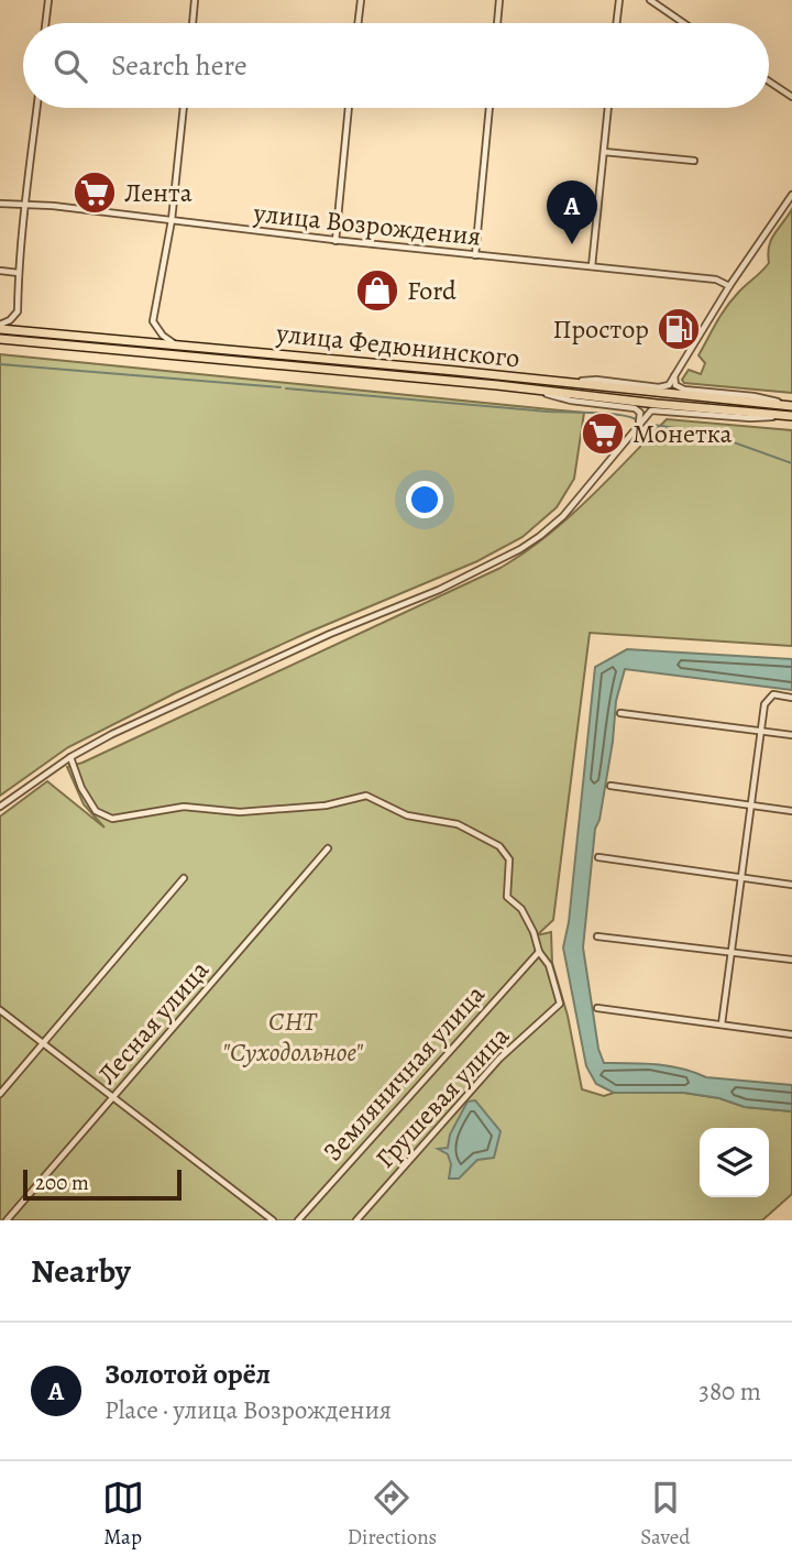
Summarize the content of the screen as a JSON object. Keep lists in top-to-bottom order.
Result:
{
  "streets": {
    "highway": ["улица Федюнинского"],
    "street": [
      "улица Возрождения",
      "Лесная улица",
      "Земляничная улица",
      "Грушевая улица"
    ]
  },
  "crossings": [
    ["Земляничная улица", "Грушевая улица"]
  ],
  "parks": ["СНТ \"Суходольное\""],
  "places": {
    "supermarket": ["Лента", "Монетка"],
    "shop": ["Ford"],
    "fuel station": ["Простор"]
  },
  "scale_bar": "200 m",
  "page": {
    "search": "Search here",
    "pins": "A",
    "scale": "200 m",
    "heading": "Nearby",
    "list": [
      {
        "mark": "A",
        "name": "Золотой орёл",
        "note": "Place · улица Возрождения",
        "value": "380 m"
      }
    ],
    "nav": ["Map", "Directions", "Saved"]
  }
}
